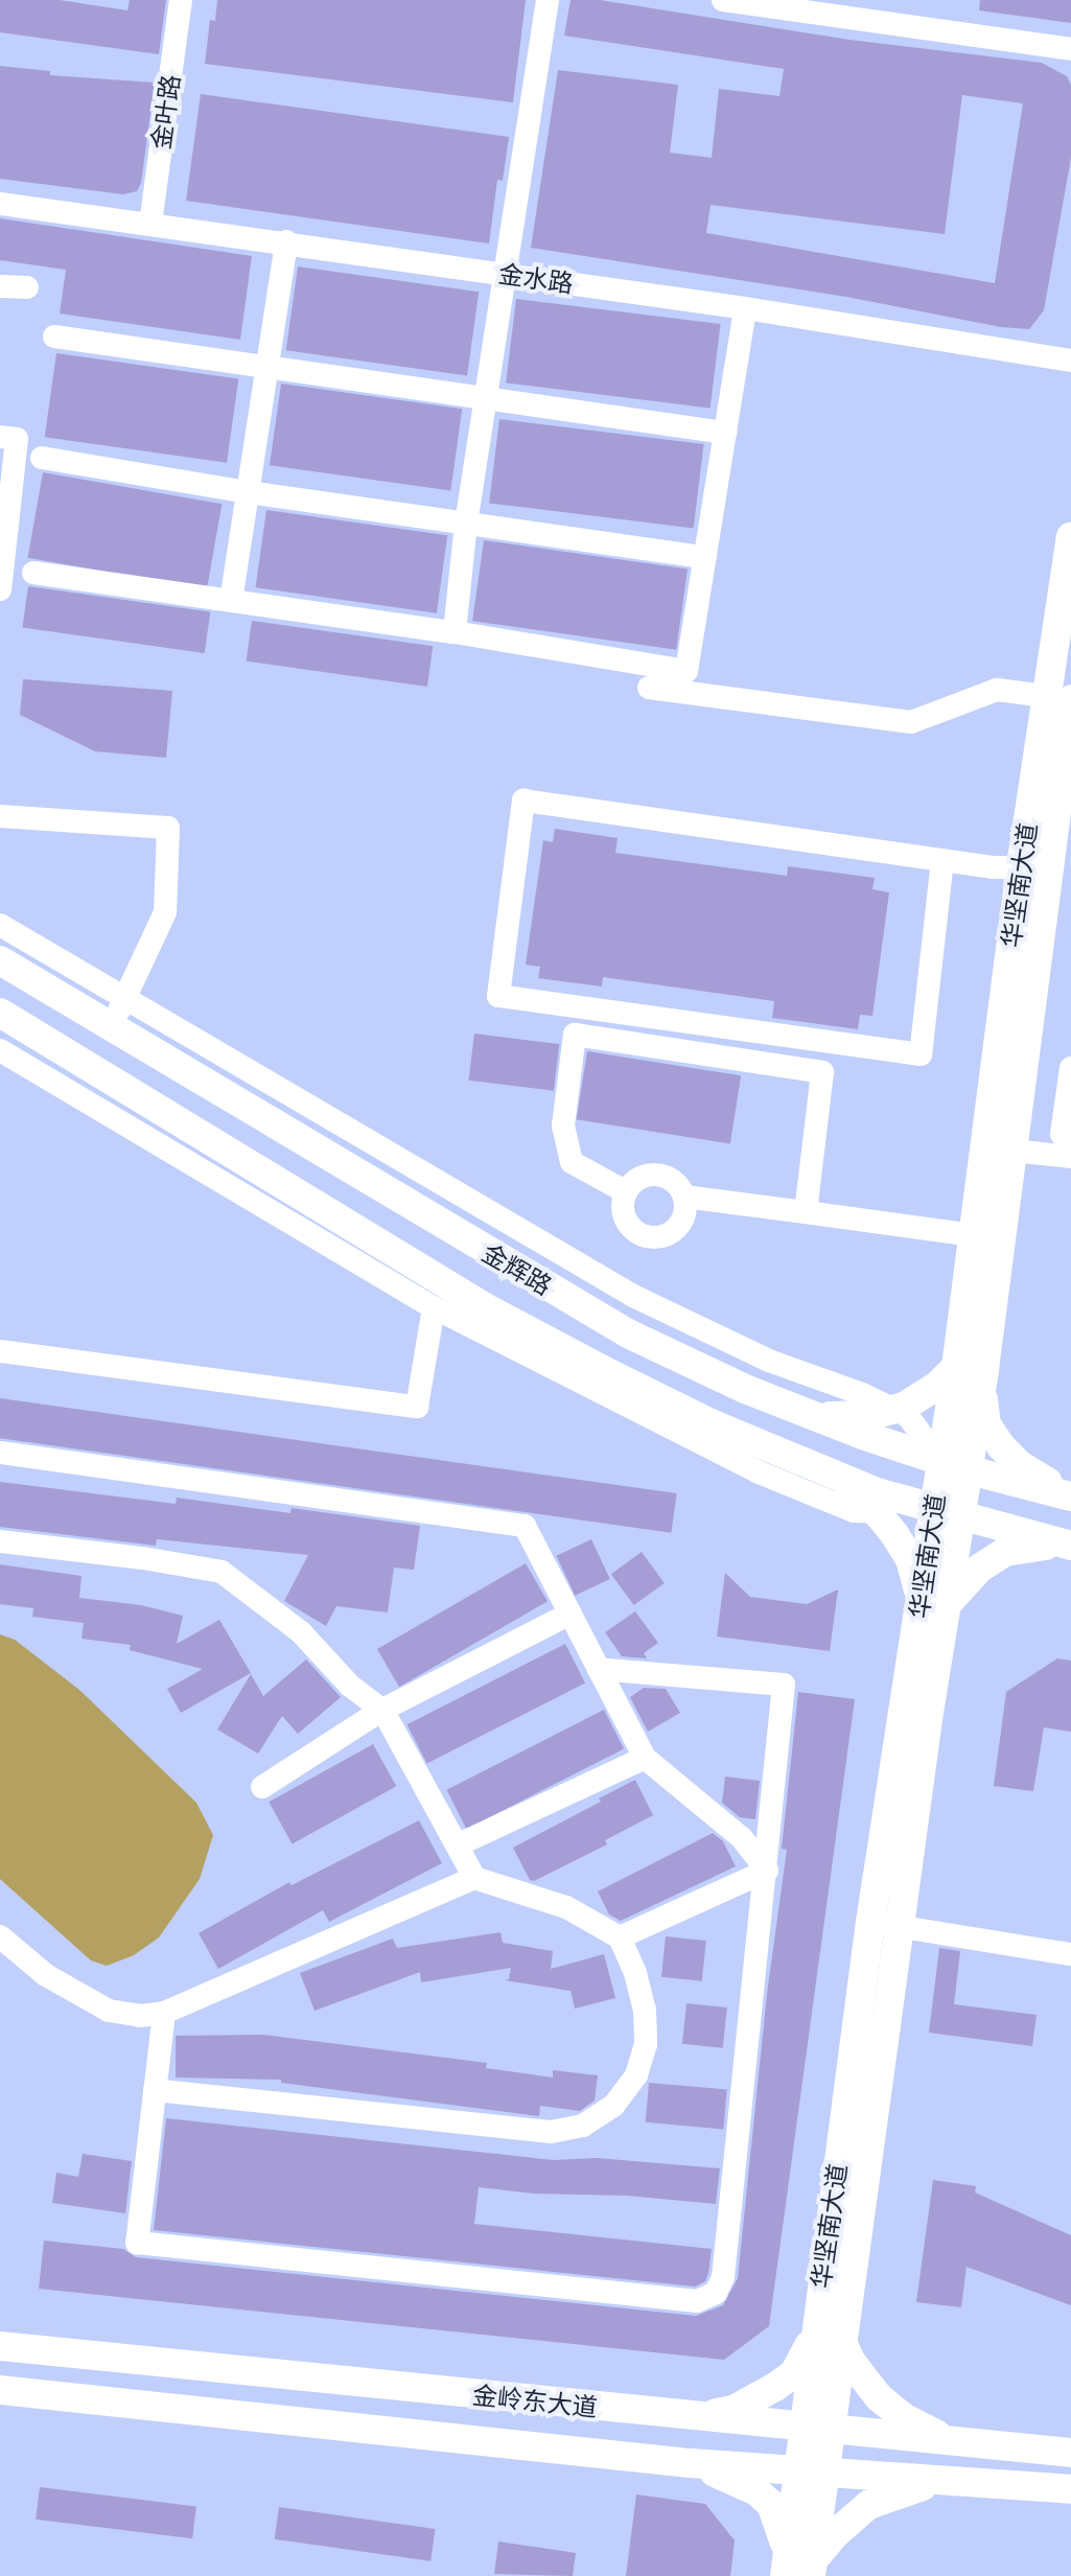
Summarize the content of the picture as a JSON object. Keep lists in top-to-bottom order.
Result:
{
  "streets": {
    "main road": ["华坚南大道", "金辉路", "金岭东大道"],
    "street": ["金叶路", "金水路"]
  },
  "crossings": [
    ["金叶路", "金水路"],
    ["华坚南大道", "金辉路"],
    ["华坚南大道", "金岭东大道"]
  ]
}
